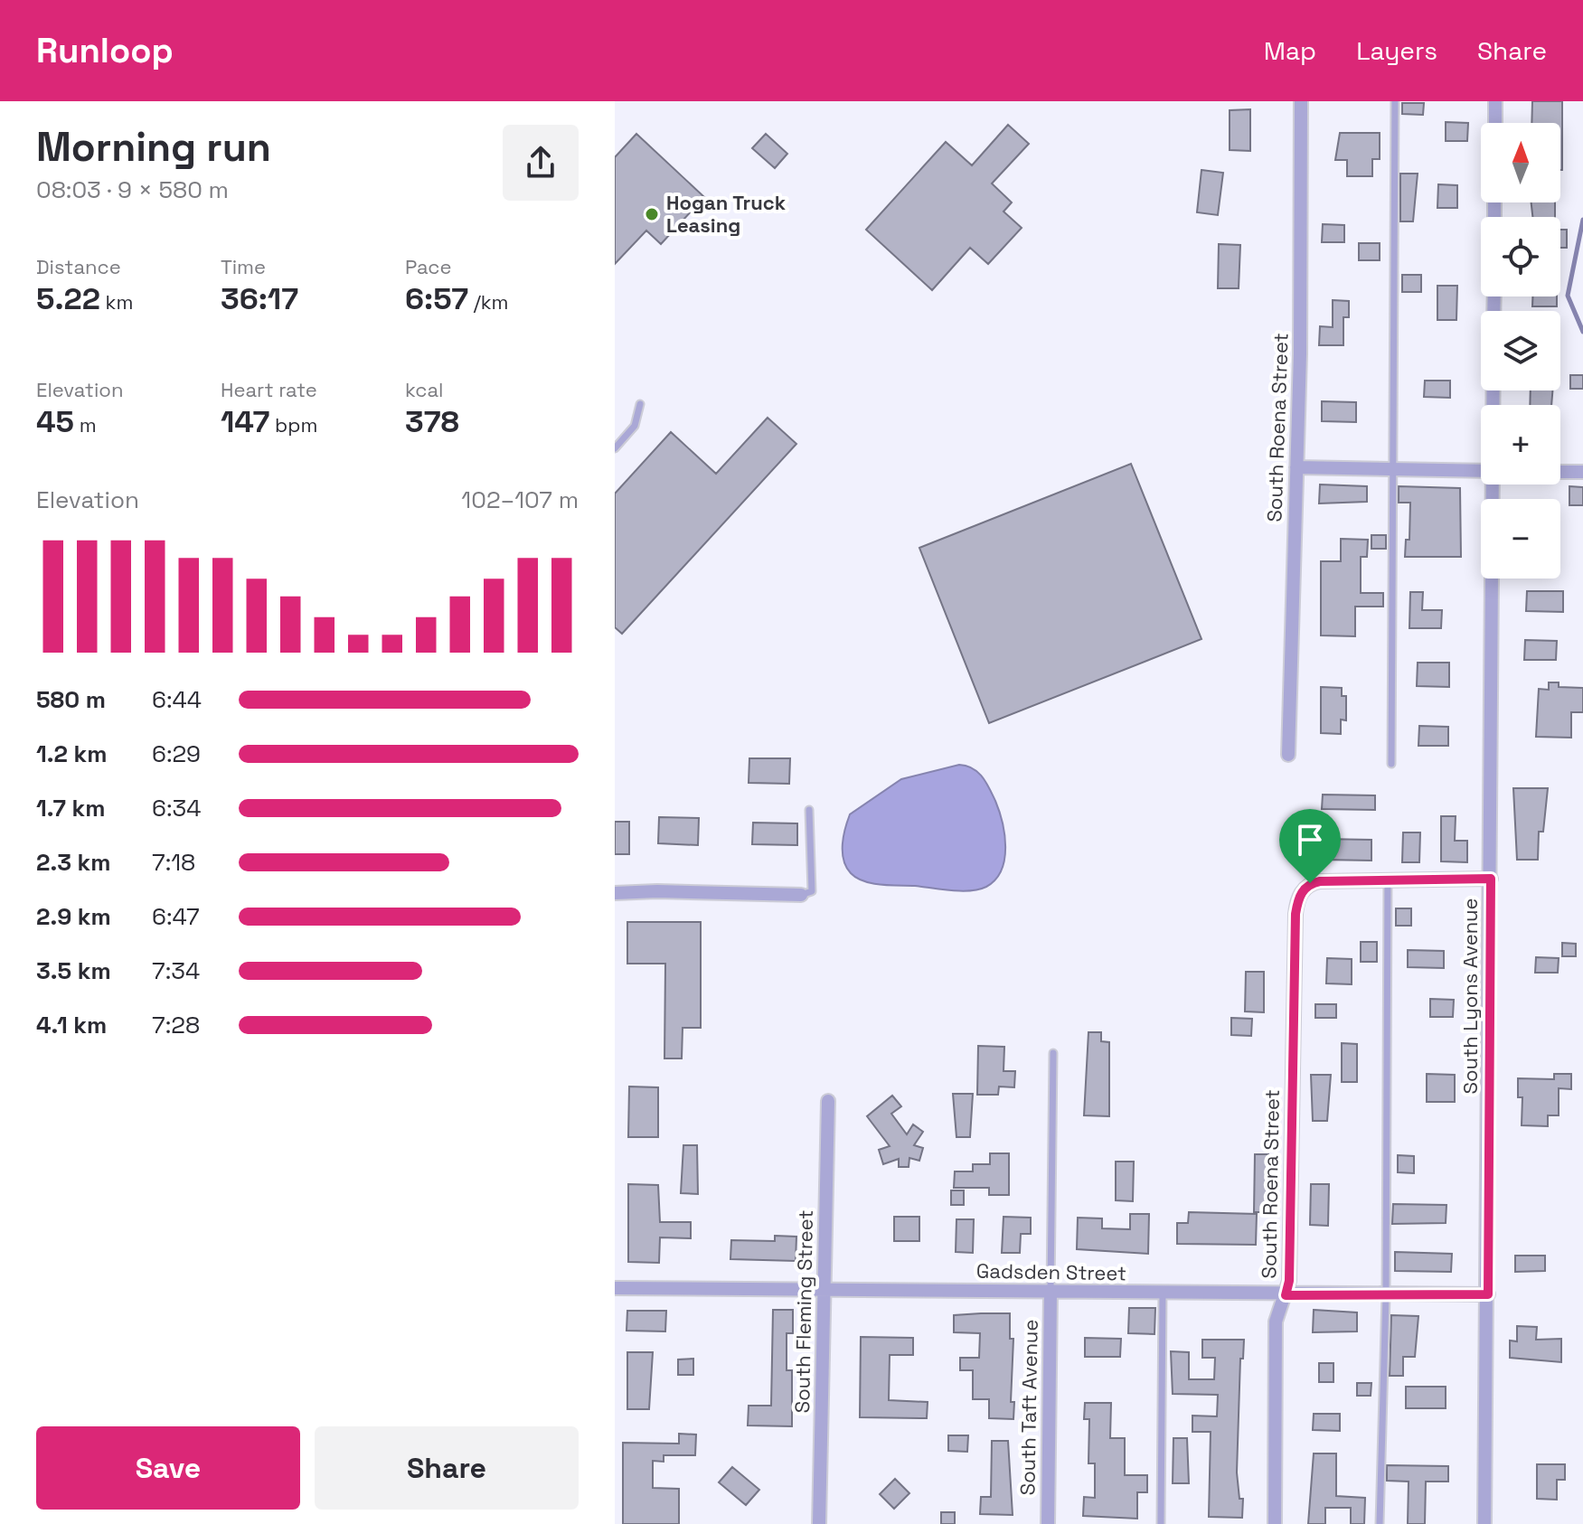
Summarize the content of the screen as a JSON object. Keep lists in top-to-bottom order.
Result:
{
  "streets": {
    "street": [
      "South Roena Street",
      "South Lyons Avenue",
      "Gadsden Street",
      "South Fleming Street",
      "South Taft Avenue"
    ]
  },
  "crossings": [
    ["South Roena Street", "Gadsden Street"],
    ["South Lyons Avenue", "Gadsden Street"],
    ["Gadsden Street", "South Fleming Street"],
    ["Gadsden Street", "South Taft Avenue"]
  ],
  "places": ["Hogan Truck Leasing"],
  "north": "top",
  "page": {
    "header": "Runloop",
    "nav": ["Map", "Layers", "Share"],
    "heading": ["Morning run", "08:03 · 9 × 580 m"],
    "map_buttons": ["+", "−"],
    "stats": [
      ["Distance", "5.22 km"],
      ["Time", "36:17"],
      ["Pace", "6:57 /km"],
      ["Elevation", "45 m"],
      ["Heart rate", "147 bpm"],
      ["kcal", "378"]
    ],
    "chart": ["Elevation", "102–107 m"],
    "list": [
      {
        "name": "580 m",
        "note": "6:44"
      },
      {
        "name": "1.2 km",
        "note": "6:29"
      },
      {
        "name": "1.7 km",
        "note": "6:34"
      },
      {
        "name": "2.3 km",
        "note": "7:18"
      },
      {
        "name": "2.9 km",
        "note": "6:47"
      },
      {
        "name": "3.5 km",
        "note": "7:34"
      },
      {
        "name": "4.1 km",
        "note": "7:28"
      }
    ],
    "buttons": ["Save", "Share"]
  }
}
